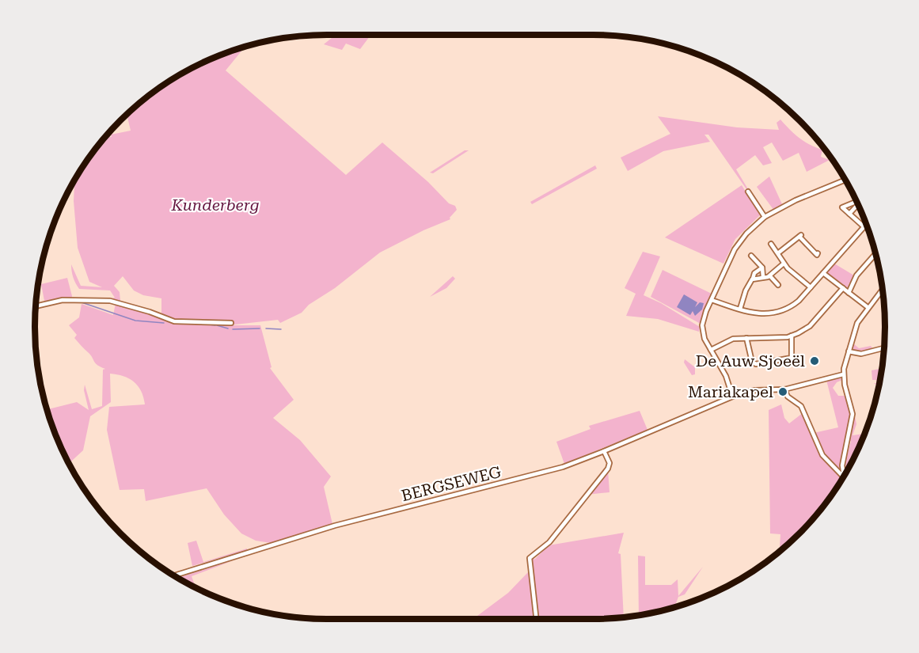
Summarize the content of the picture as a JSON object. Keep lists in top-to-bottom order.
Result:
{
  "streets": {
    "street": ["BERGSEWEG"]
  },
  "parks": ["Kunderberg"],
  "places": ["De Auw Sjoeël", "Mariakapel"]
}
